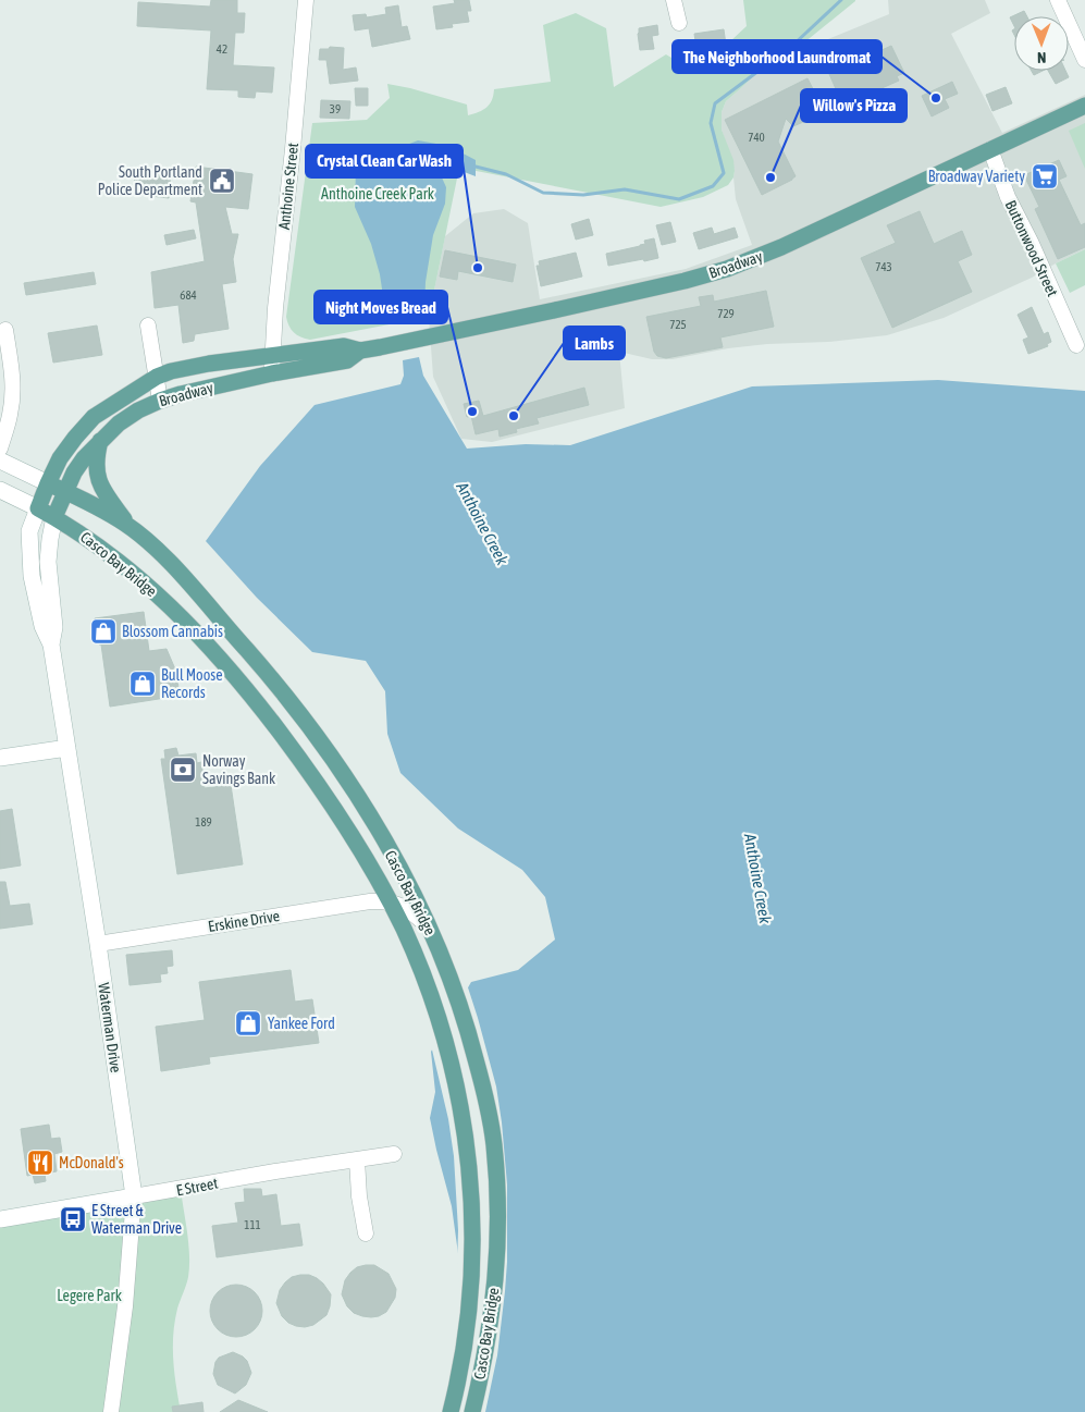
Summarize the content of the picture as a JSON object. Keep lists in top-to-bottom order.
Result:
{
  "streets": {
    "main road": ["Broadway", "Casco Bay Bridge", "Waterman Drive"],
    "street": [
      "Anthoine Street",
      "Buttonwood Street",
      "Erskine Drive",
      "E Street"
    ]
  },
  "crossings": [
    ["Anthoine Street", "Broadway"],
    ["Buttonwood Street", "Broadway"],
    ["Broadway", "Casco Bay Bridge"],
    ["Broadway", "Waterman Drive"],
    ["Casco Bay Bridge", "Erskine Drive"],
    ["Casco Bay Bridge", "Waterman Drive"],
    ["Erskine Drive", "Waterman Drive"],
    ["Waterman Drive", "E Street"]
  ],
  "water": ["Anthoine Creek"],
  "parks": ["Anthoine Creek Park", "Legere Park"],
  "places": {
    "other": [
      "The Neighborhood Laundromat",
      "Willow's Pizza",
      "Crystal Clean Car Wash",
      "Night Moves Bread",
      "Lambs"
    ],
    "supermarket": ["Broadway Variety"],
    "public building": ["South Portland Police Department"],
    "shop": ["Blossom Cannabis", "Bull Moose Records", "Yankee Ford"],
    "bank": ["Norway Savings Bank"],
    "restaurant": ["McDonald's"],
    "bus stop": ["E Street & Waterman Drive"]
  },
  "house_numbers": [
    "42",
    "39",
    "740",
    "743",
    "684",
    "729",
    "725",
    "189",
    "111"
  ],
  "north": "bottom"
}
